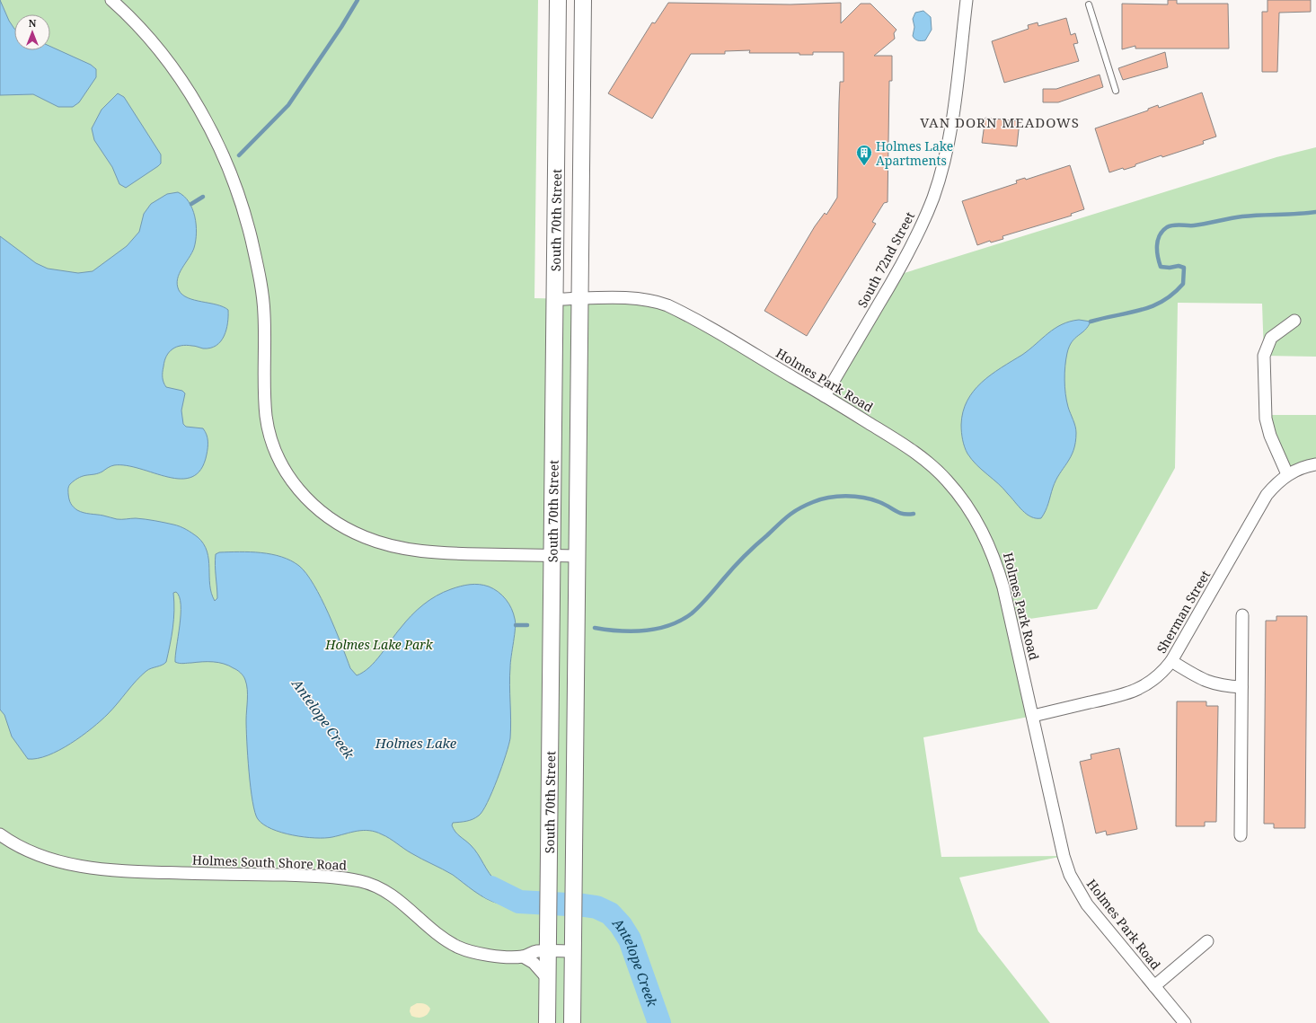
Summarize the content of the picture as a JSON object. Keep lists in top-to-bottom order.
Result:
{
  "streets": {
    "main road": ["South 70th Street"],
    "street": [
      "South 72nd Street",
      "Holmes Park Road",
      "Sherman Street",
      "Holmes South Shore Road"
    ]
  },
  "crossings": [
    ["South 70th Street", "Holmes Park Road"],
    ["South 70th Street", "Holmes South Shore Road"],
    ["South 72nd Street", "Holmes Park Road"],
    ["Holmes Park Road", "Sherman Street"]
  ],
  "districts": ["VAN DORN MEADOWS"],
  "water": ["Antelope Creek", "Holmes Lake"],
  "parks": ["Holmes Lake Park"],
  "places": {
    "building": ["Holmes Lake Apartments"]
  },
  "north": "top"
}
